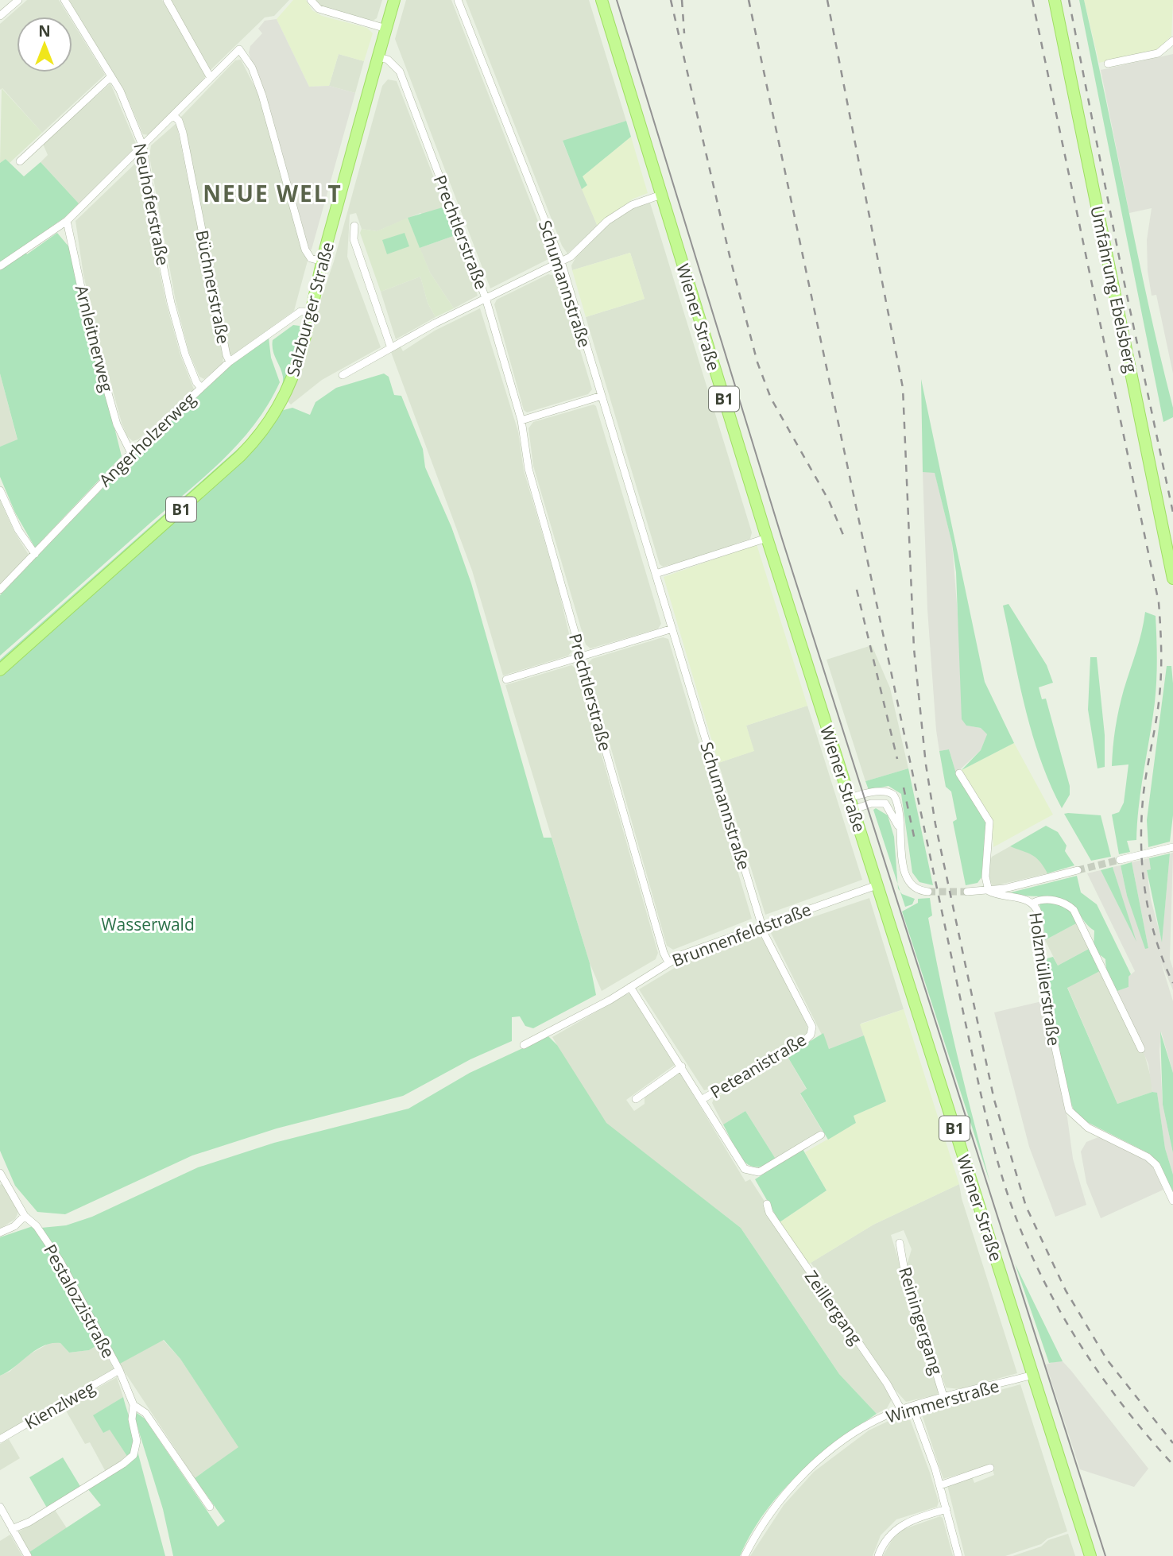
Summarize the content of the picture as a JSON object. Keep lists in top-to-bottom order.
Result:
{
  "streets": {
    "main road": [
      "Umfahrung Ebelsberg",
      "Salzburger Straße",
      "Wiener Straße",
      "B1"
    ],
    "street": [
      "Neuhoferstraße",
      "Prechtlerstraße",
      "Schumannstraße",
      "Büchnerstraße",
      "Arnleitnerweg",
      "Angerholzerweg",
      "Brunnenfeldstraße",
      "Holzmüllerstraße",
      "Peteanistraße",
      "Pestalozzistraße",
      "Zeillergang",
      "Reiningergang",
      "Wimmerstraße",
      "Kienzlweg"
    ]
  },
  "crossings": [
    ["Neuhoferstraße", "Angerholzerweg"],
    ["Prechtlerstraße", "Salzburger Straße"],
    ["Prechtlerstraße", "Brunnenfeldstraße"],
    ["Schumannstraße", "Brunnenfeldstraße"],
    ["Schumannstraße", "Peteanistraße"],
    ["Büchnerstraße", "Angerholzerweg"],
    ["Salzburger Straße", "Angerholzerweg"],
    ["Wiener Straße", "Brunnenfeldstraße"],
    ["Wiener Straße", "Wimmerstraße"],
    ["Arnleitnerweg", "Angerholzerweg"],
    ["Pestalozzistraße", "Kienzlweg"],
    ["Zeillergang", "Wimmerstraße"],
    ["Reiningergang", "Wimmerstraße"]
  ],
  "districts": ["NEUE WELT"],
  "parks": ["Wasserwald"],
  "north": "top"
}
